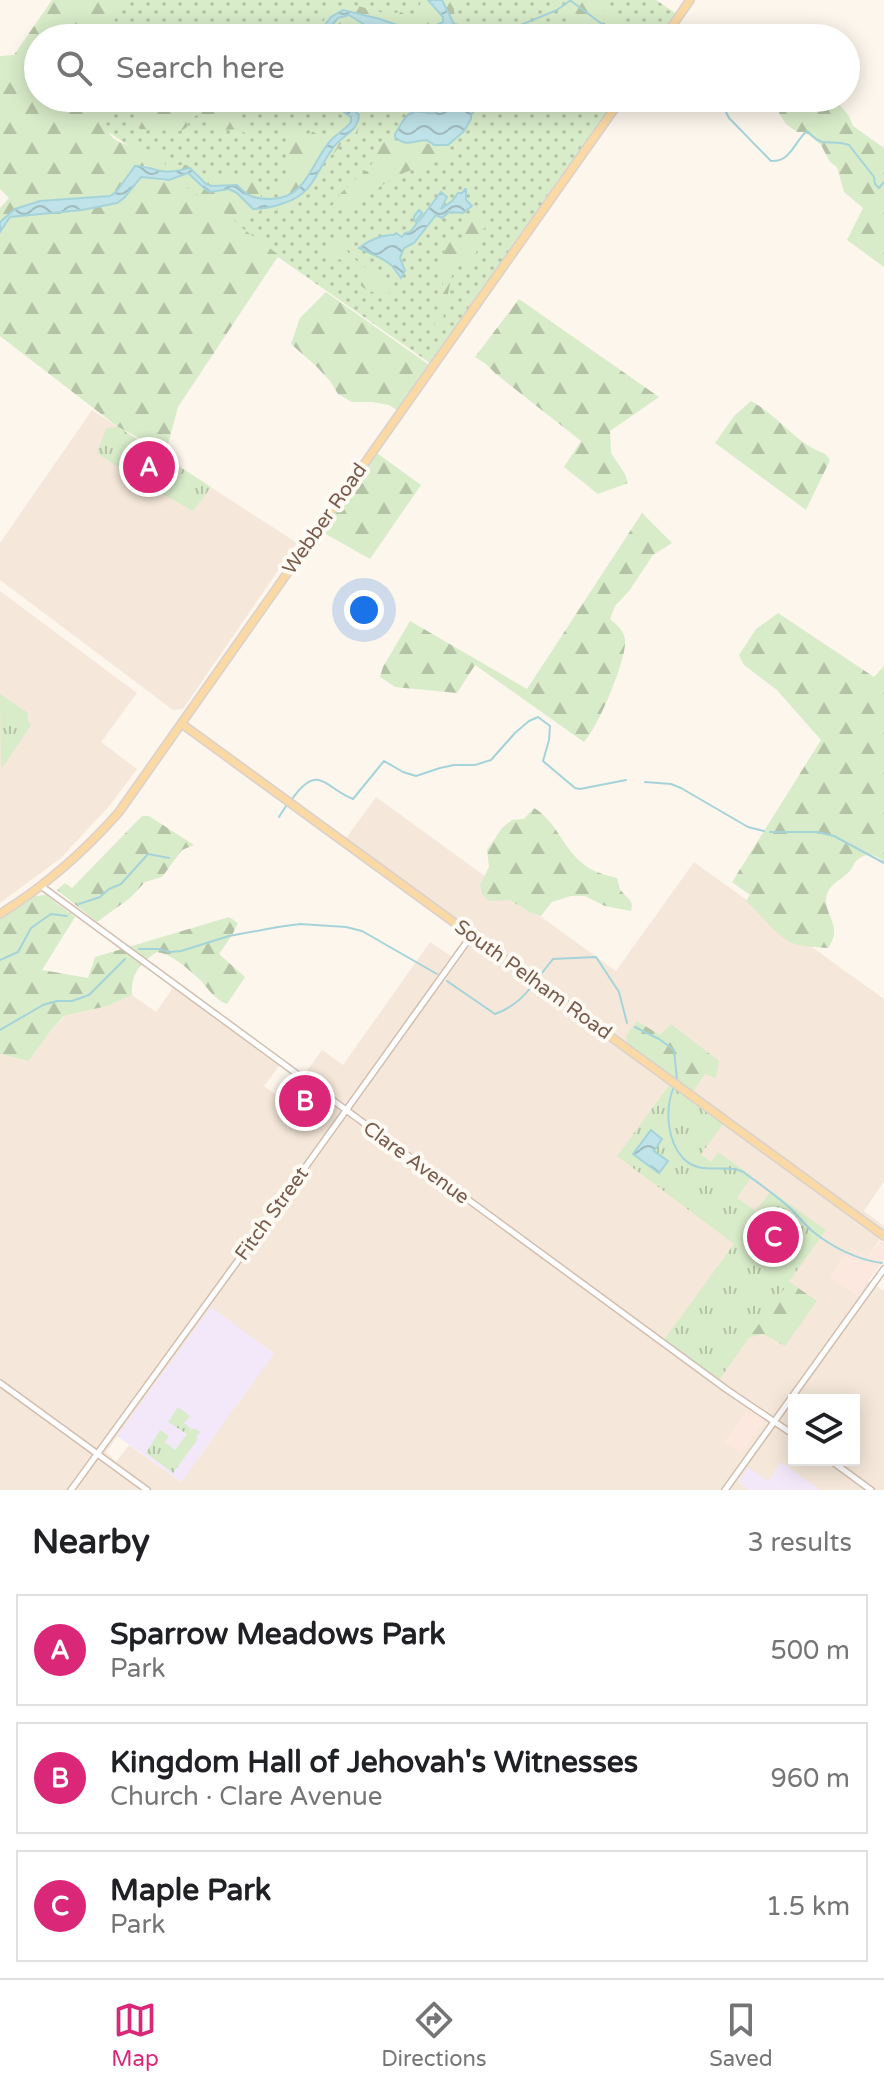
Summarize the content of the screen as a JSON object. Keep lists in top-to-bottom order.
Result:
{
  "streets": {
    "main road": ["Webber Road", "South Pelham Road"],
    "street": ["Clare Avenue", "Fitch Street"]
  },
  "crossings": [
    ["Webber Road", "South Pelham Road"],
    ["Webber Road", "Clare Avenue"],
    ["South Pelham Road", "Fitch Street"],
    ["Clare Avenue", "Fitch Street"]
  ],
  "page": {
    "search": "Search here",
    "pins": ["A", "B", "C"],
    "heading": ["Nearby", "3 results"],
    "list": [
      {
        "mark": "A",
        "name": "Sparrow Meadows Park",
        "note": "Park",
        "value": "500 m"
      },
      {
        "mark": "B",
        "name": "Kingdom Hall of Jehovah's Witnesses",
        "note": "Church · Clare Avenue",
        "value": "960 m"
      },
      {
        "mark": "C",
        "name": "Maple Park",
        "note": "Park",
        "value": "1.5 km"
      }
    ],
    "nav": ["Map", "Directions", "Saved"]
  }
}
